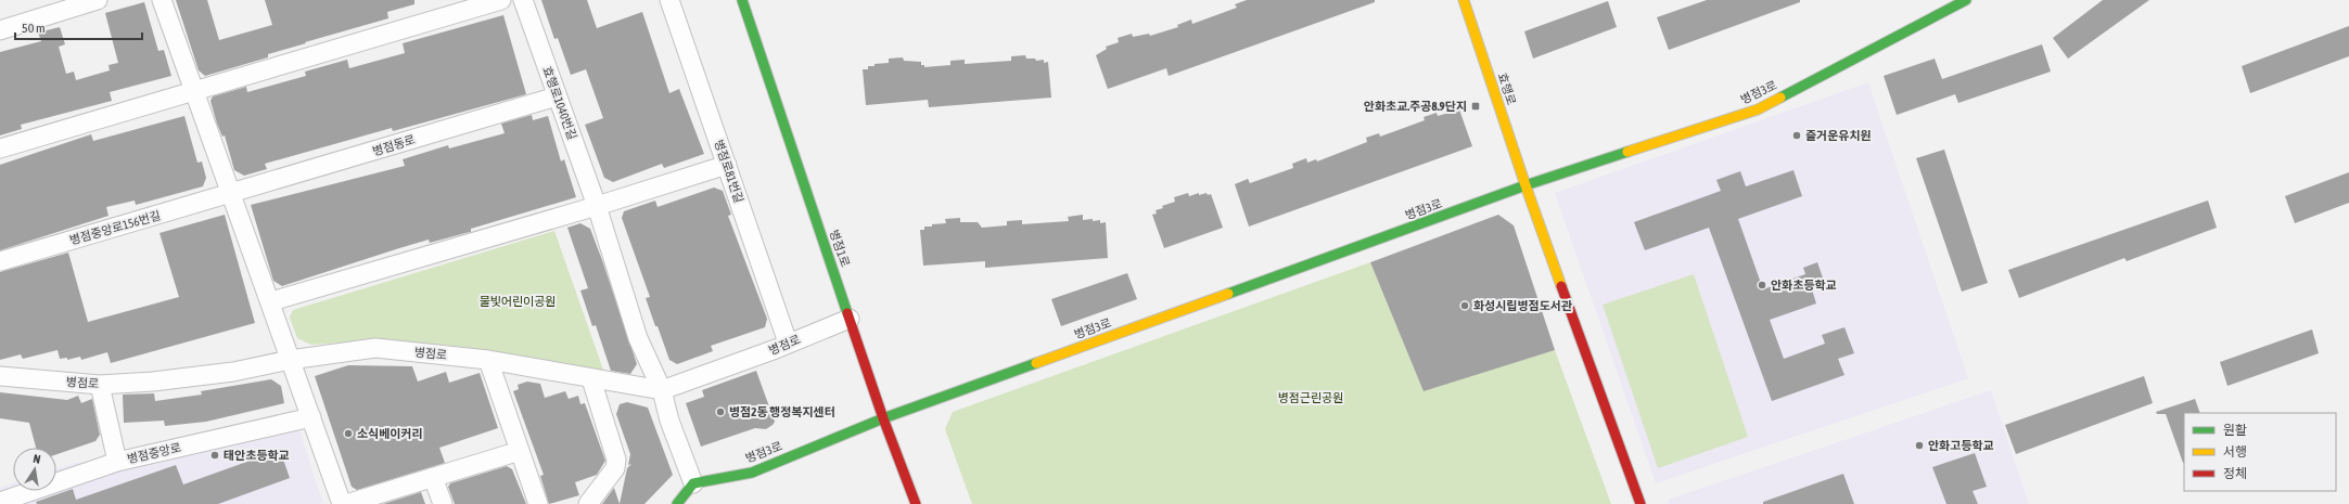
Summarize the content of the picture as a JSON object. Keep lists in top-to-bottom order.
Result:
{
  "streets": {
    "street": [
      "효행로",
      "병점3로",
      "효행로1040번길",
      "병점동로",
      "병점로81번길",
      "병점중앙로156번길",
      "병점1로",
      "병점로",
      "병점중앙로"
    ]
  },
  "crossings": [
    ["효행로", "병점3로"],
    ["병점3로", "효행로1040번길"],
    ["병점3로", "병점1로"],
    ["효행로1040번길", "병점동로"],
    ["효행로1040번길", "병점로"],
    ["병점동로", "병점중앙로156번길"],
    ["병점로81번길", "병점로"],
    ["병점1로", "병점로"]
  ],
  "parks": ["물빛어린이공원", "병점근린공원"],
  "places": {
    "transit": ["안화초교.주공8.9단지"],
    "other": [
      "즐거운유치원",
      "안화초등학교",
      "화성시립병점도서관",
      "병점2동 행정복지센터",
      "소식베이커리",
      "안화고등학교",
      "태안초등학교"
    ]
  },
  "legend": ["원활", "서행", "정체"],
  "scale_bar": "50 m",
  "north": "top"
}
